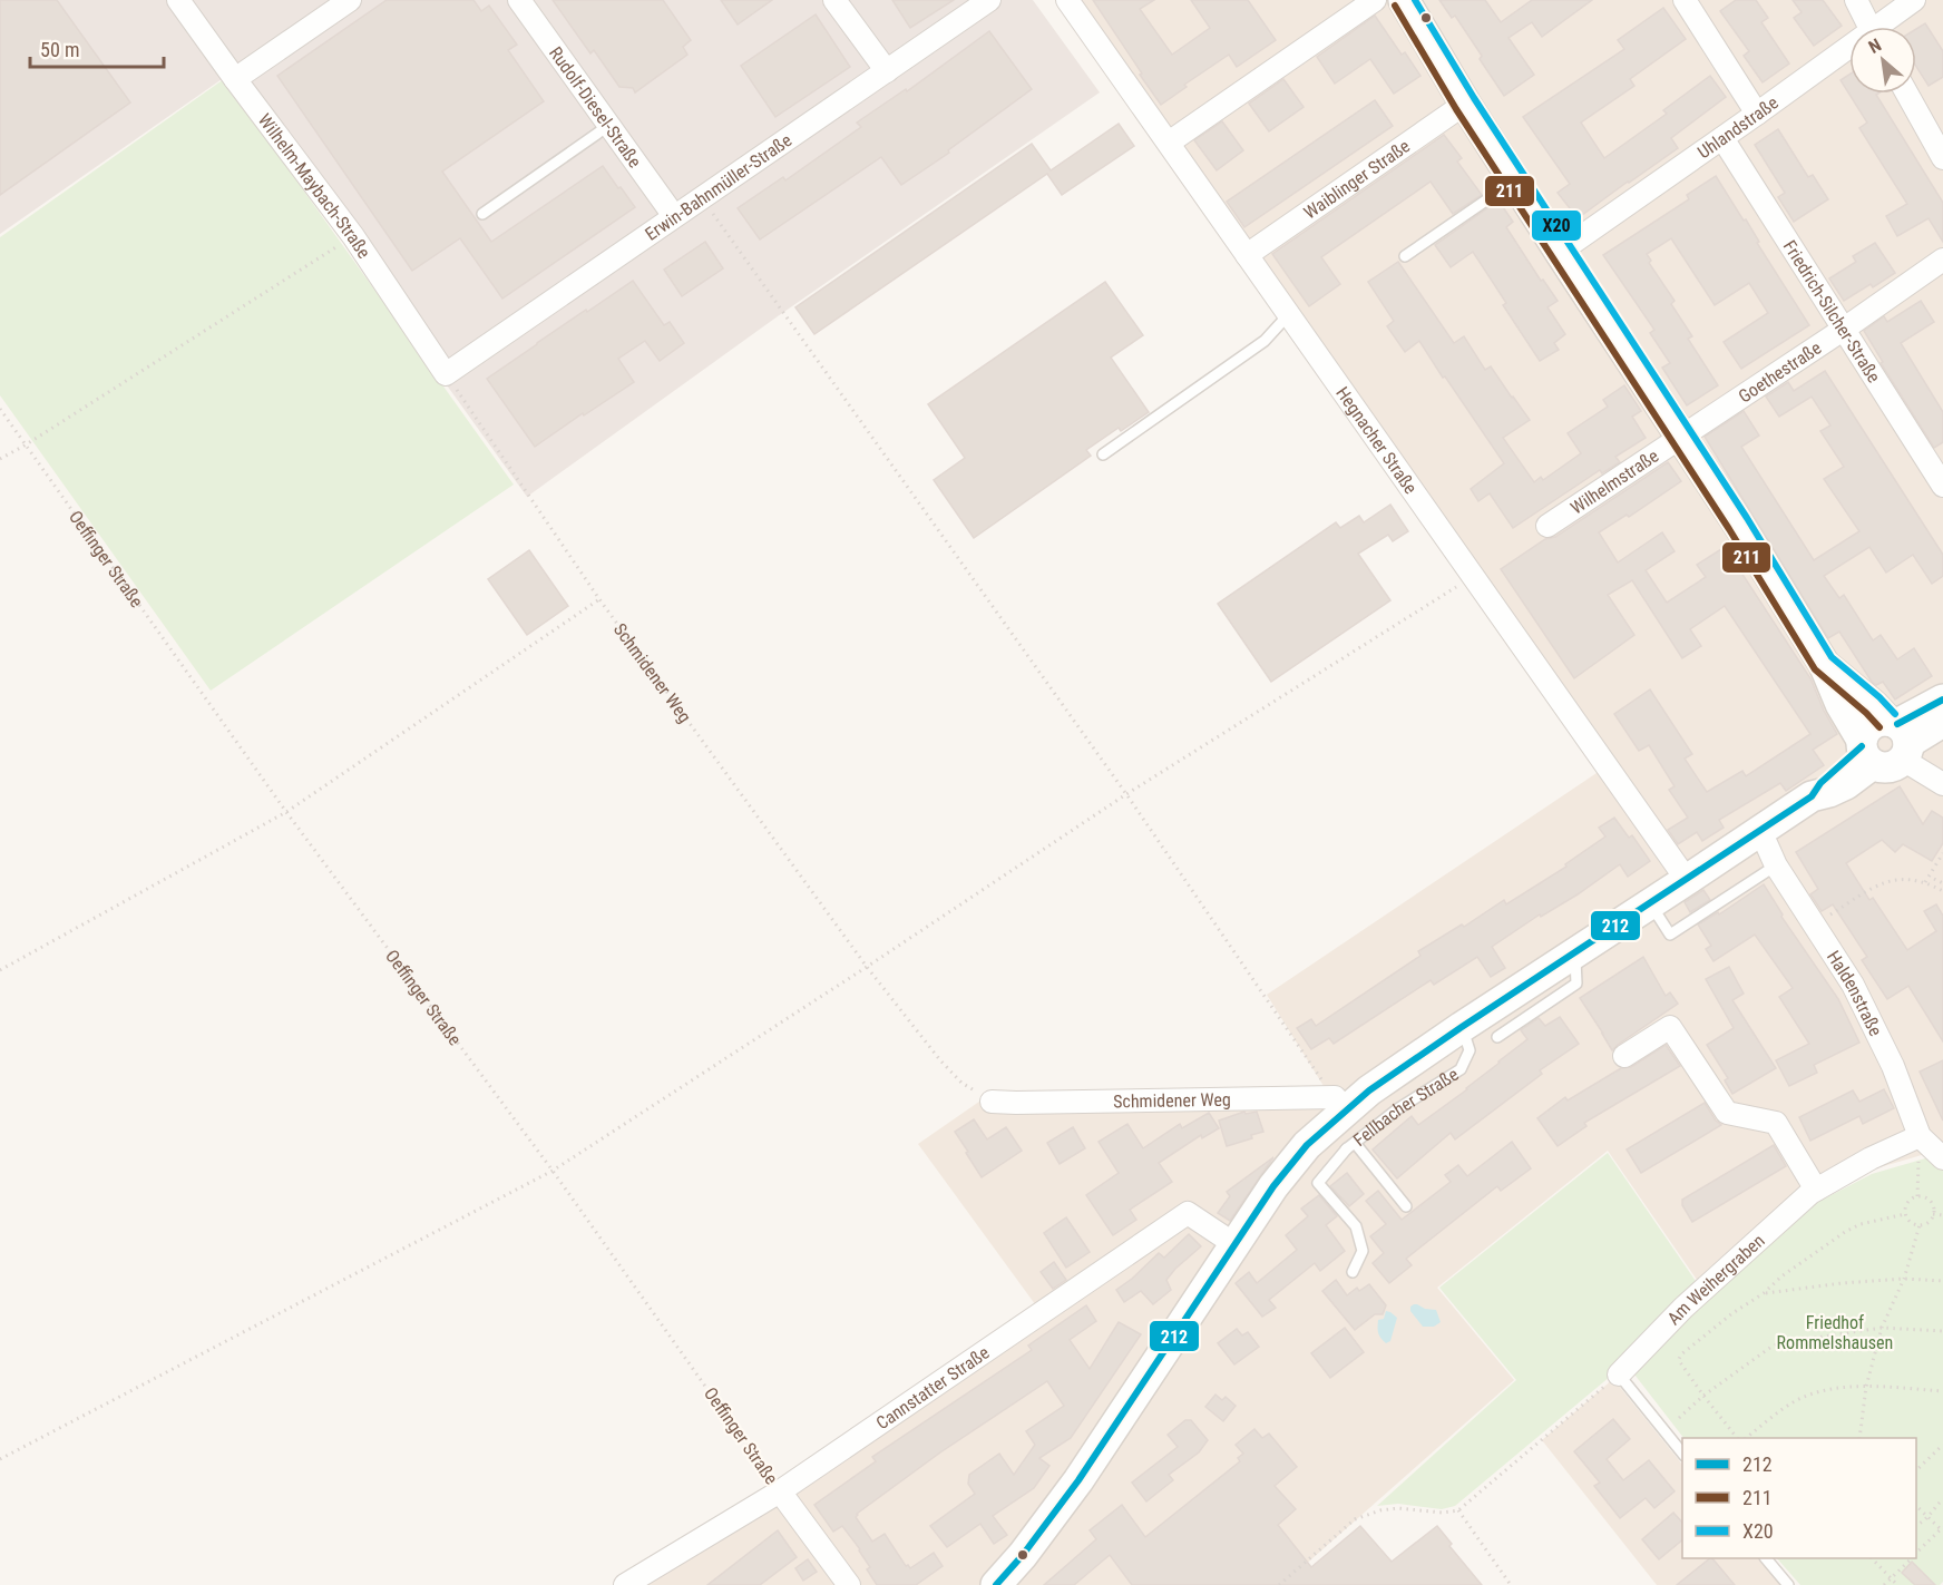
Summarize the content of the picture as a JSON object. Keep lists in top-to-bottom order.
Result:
{
  "streets": {
    "main road": ["Fellbacher Straße"],
    "street": [
      "Rudolf-Diesel-Straße",
      "Uhlandstraße",
      "Waiblinger Straße",
      "Wilhelm-Maybach-Straße",
      "Erwin-Bahnmüller-Straße",
      "Friedrich-Silcher-Straße",
      "Goethestraße",
      "Hegnacher Straße",
      "Wilhelmstraße",
      "Oeffinger Straße",
      "Schmidener Weg",
      "Haldenstraße",
      "Am Weihergraben",
      "Cannstatter Straße"
    ]
  },
  "crossings": [
    ["Rudolf-Diesel-Straße", "Erwin-Bahnmüller-Straße"],
    ["Uhlandstraße", "Friedrich-Silcher-Straße"],
    ["Waiblinger Straße", "Hegnacher Straße"],
    ["Wilhelm-Maybach-Straße", "Erwin-Bahnmüller-Straße"],
    ["Wilhelm-Maybach-Straße", "Schmidener Weg"],
    ["Erwin-Bahnmüller-Straße", "Schmidener Weg"],
    ["Friedrich-Silcher-Straße", "Goethestraße"],
    ["Goethestraße", "Wilhelmstraße"],
    ["Hegnacher Straße", "Fellbacher Straße"],
    ["Oeffinger Straße", "Cannstatter Straße"],
    ["Schmidener Weg", "Fellbacher Straße"],
    ["Haldenstraße", "Fellbacher Straße"],
    ["Haldenstraße", "Am Weihergraben"],
    ["Fellbacher Straße", "Cannstatter Straße"]
  ],
  "parks": ["Friedhof Rommelshausen"],
  "lines": ["transit line X20", "transit line 211", "transit line 212"],
  "legend": ["212", "211", "X20"],
  "scale_bar": "50 m",
  "north": "top left"
}
